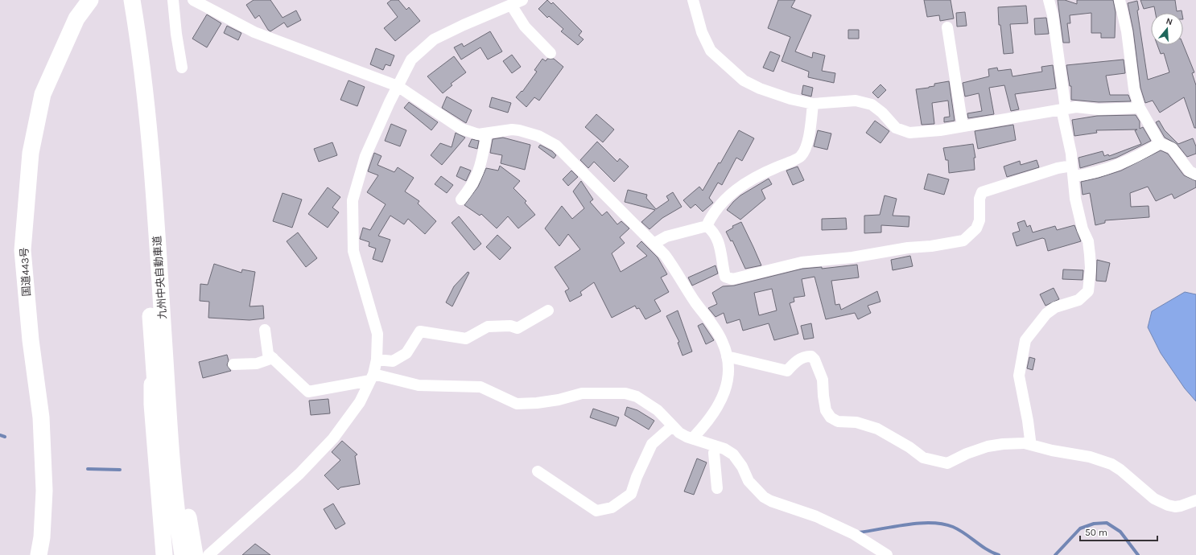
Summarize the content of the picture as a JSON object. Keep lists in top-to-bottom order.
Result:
{
  "streets": {
    "highway": ["国道443号", "九州中央自動車道"]
  },
  "scale_bar": "50 m",
  "north": "top"
}
